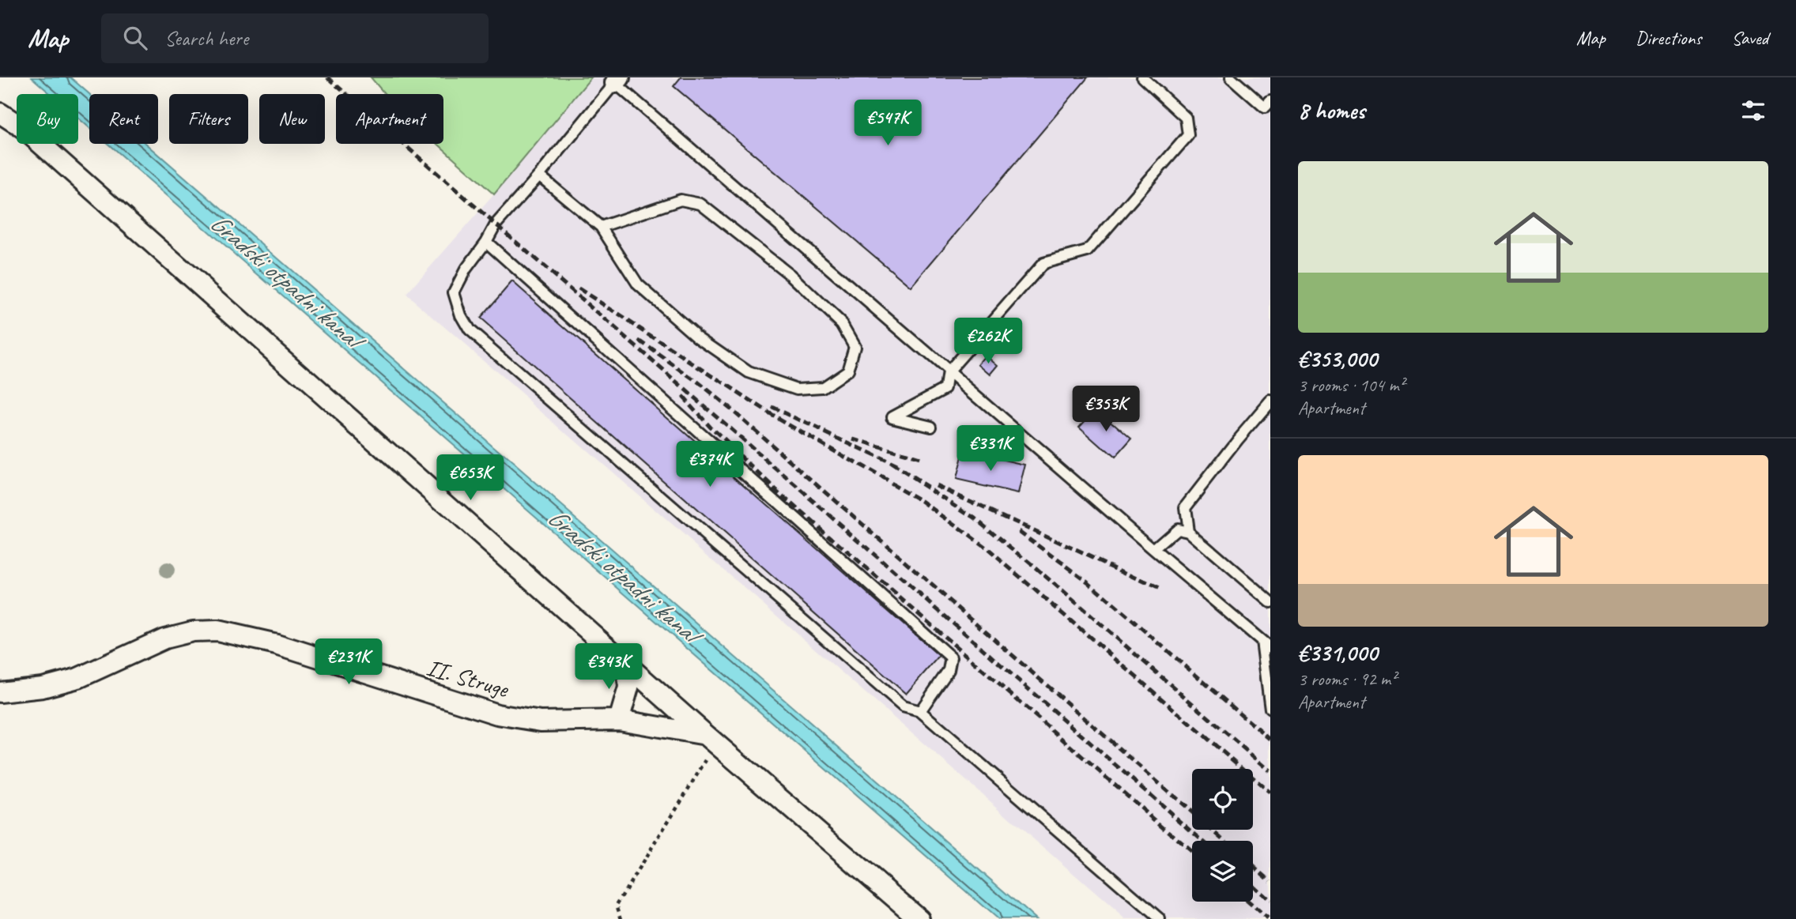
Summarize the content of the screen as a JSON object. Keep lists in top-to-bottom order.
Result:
{
  "streets": {
    "street": ["II. Struge"]
  },
  "water": ["Gradski otpadni kanal"],
  "page": {
    "header": "Map",
    "search": "Search here",
    "nav": ["Map", "Directions", "Saved"],
    "heading": "8 homes",
    "chip": [
      "Buy",
      "Rent",
      "Filters",
      "New",
      "Apartment"
    ],
    "price": [
      "€547K",
      "€262K",
      "€353K",
      "€331K",
      "€374K",
      "€653K",
      "€231K",
      "€343K"
    ],
    "list": [
      {
        "name": "€353,000",
        "note": "3 rooms · 104 m² · Apartment"
      },
      {
        "name": "€331,000",
        "note": "3 rooms · 92 m² · Apartment"
      }
    ]
  }
}
